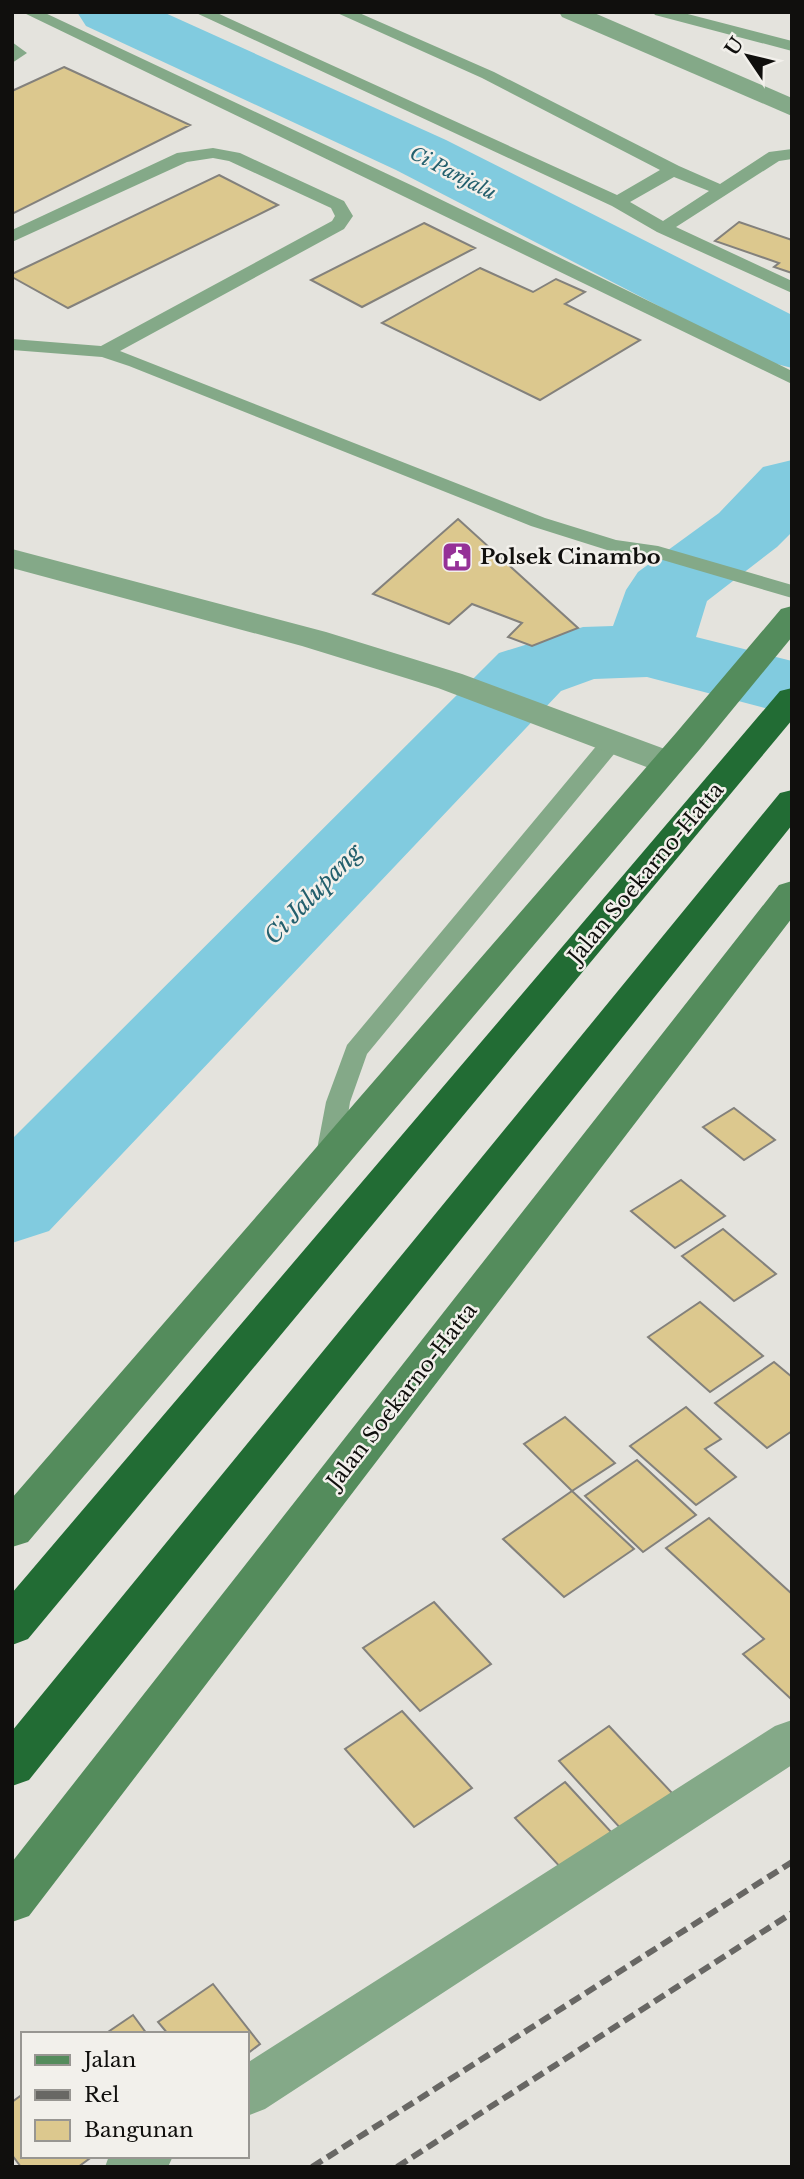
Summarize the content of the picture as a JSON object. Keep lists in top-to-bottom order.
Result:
{
  "streets": {
    "highway": ["Jalan Soekarno-Hatta"]
  },
  "water": ["Ci Panjalu", "Ci Jalupang"],
  "places": {
    "public building": ["Polsek Cinambo"]
  },
  "legend": ["Jalan", "Rel", "Bangunan"],
  "north": "top left"
}
